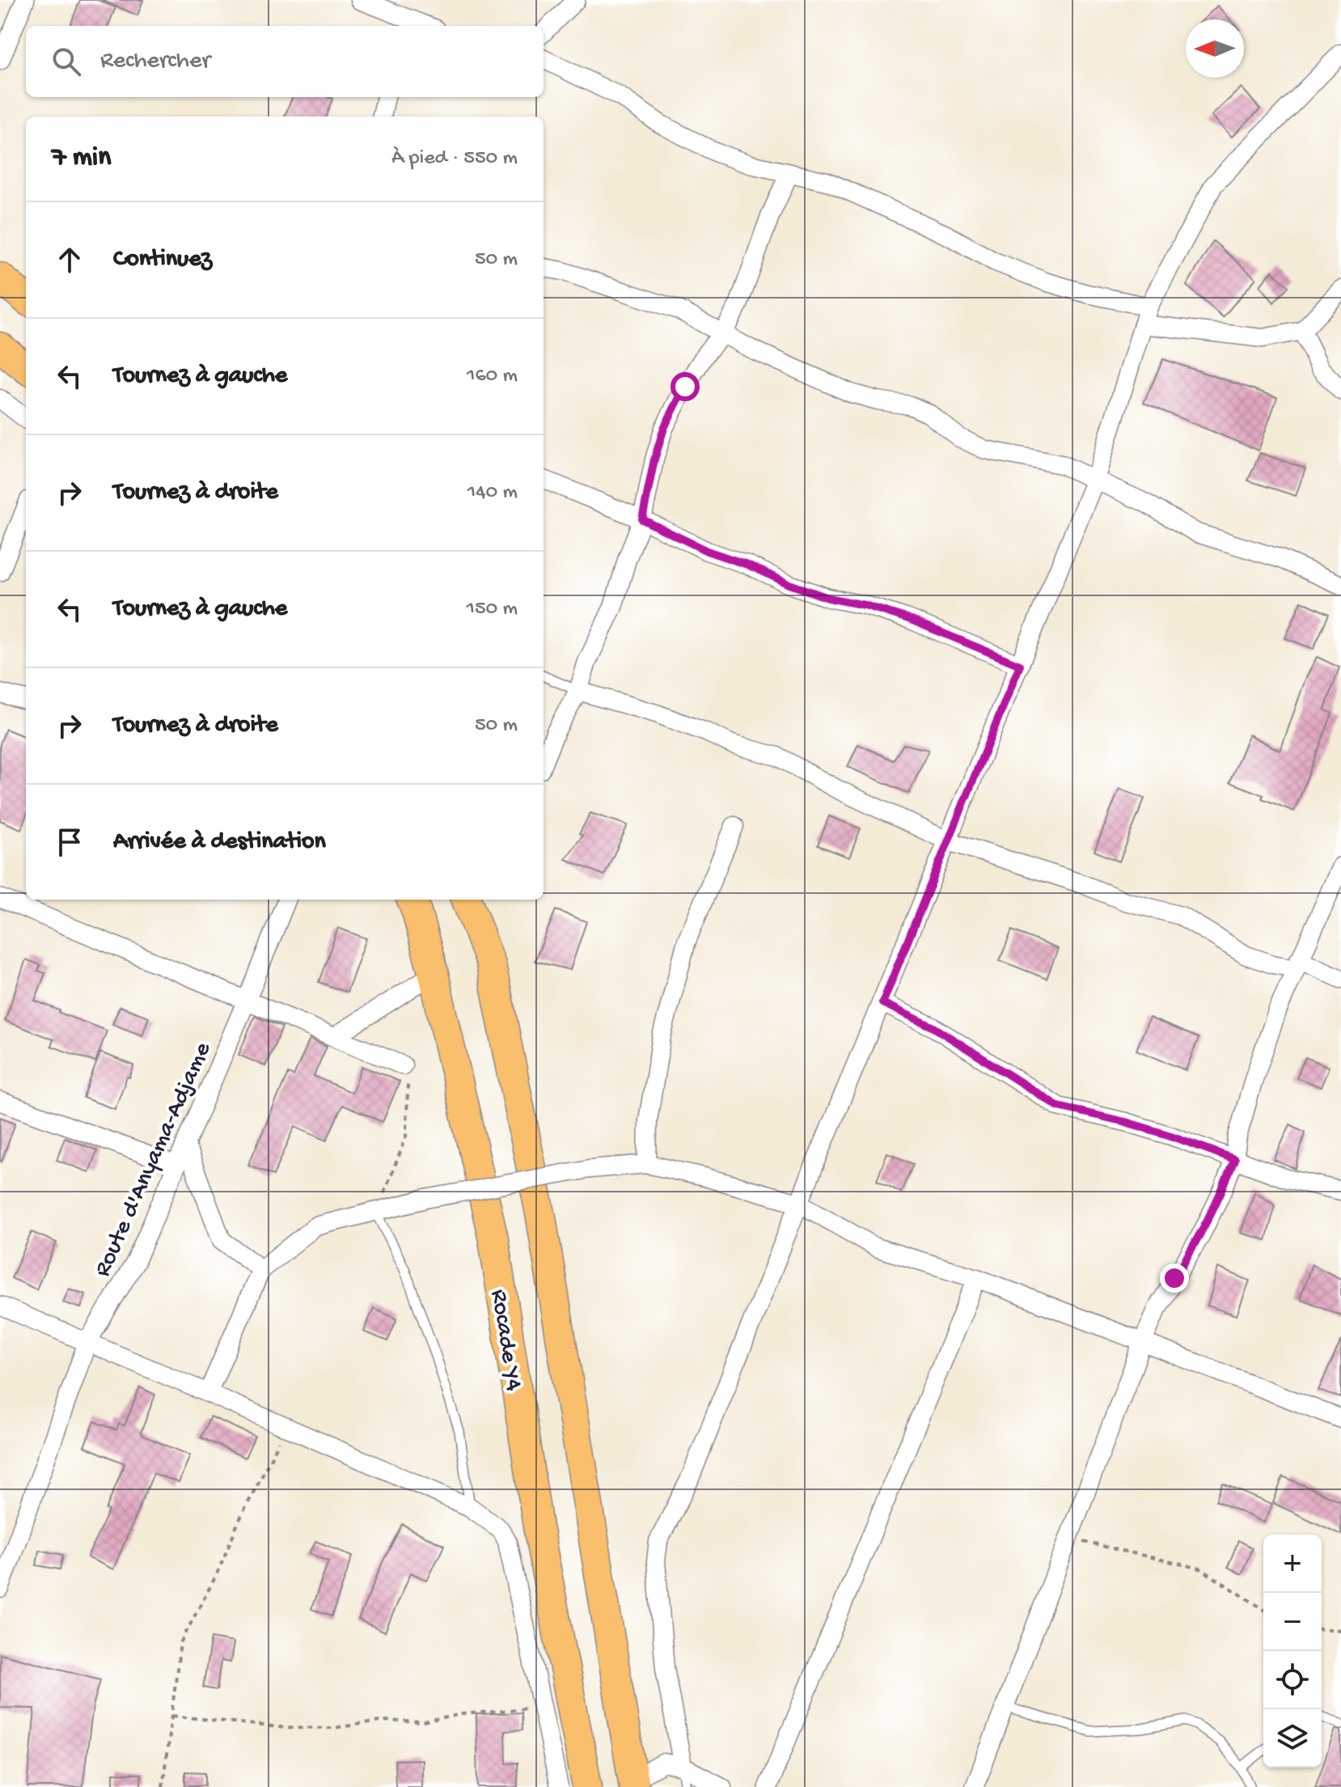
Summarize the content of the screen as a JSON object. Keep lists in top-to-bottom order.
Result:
{
  "streets": {
    "highway": ["Rocade Y4"],
    "street": ["Route d'Anyama-Adjame"]
  },
  "north": "left",
  "page": {
    "search": "Rechercher",
    "heading": ["7 min", "À pied · 550 m"],
    "list": [
      ["Continuez", "50 m"],
      ["Tournez à gauche", "160 m"],
      ["Tournez à droite", "140 m"],
      ["Tournez à gauche", "150 m"],
      ["Tournez à droite", "50 m"],
      "Arrivée à destination"
    ],
    "map_buttons": ["+", "−"]
  }
}
